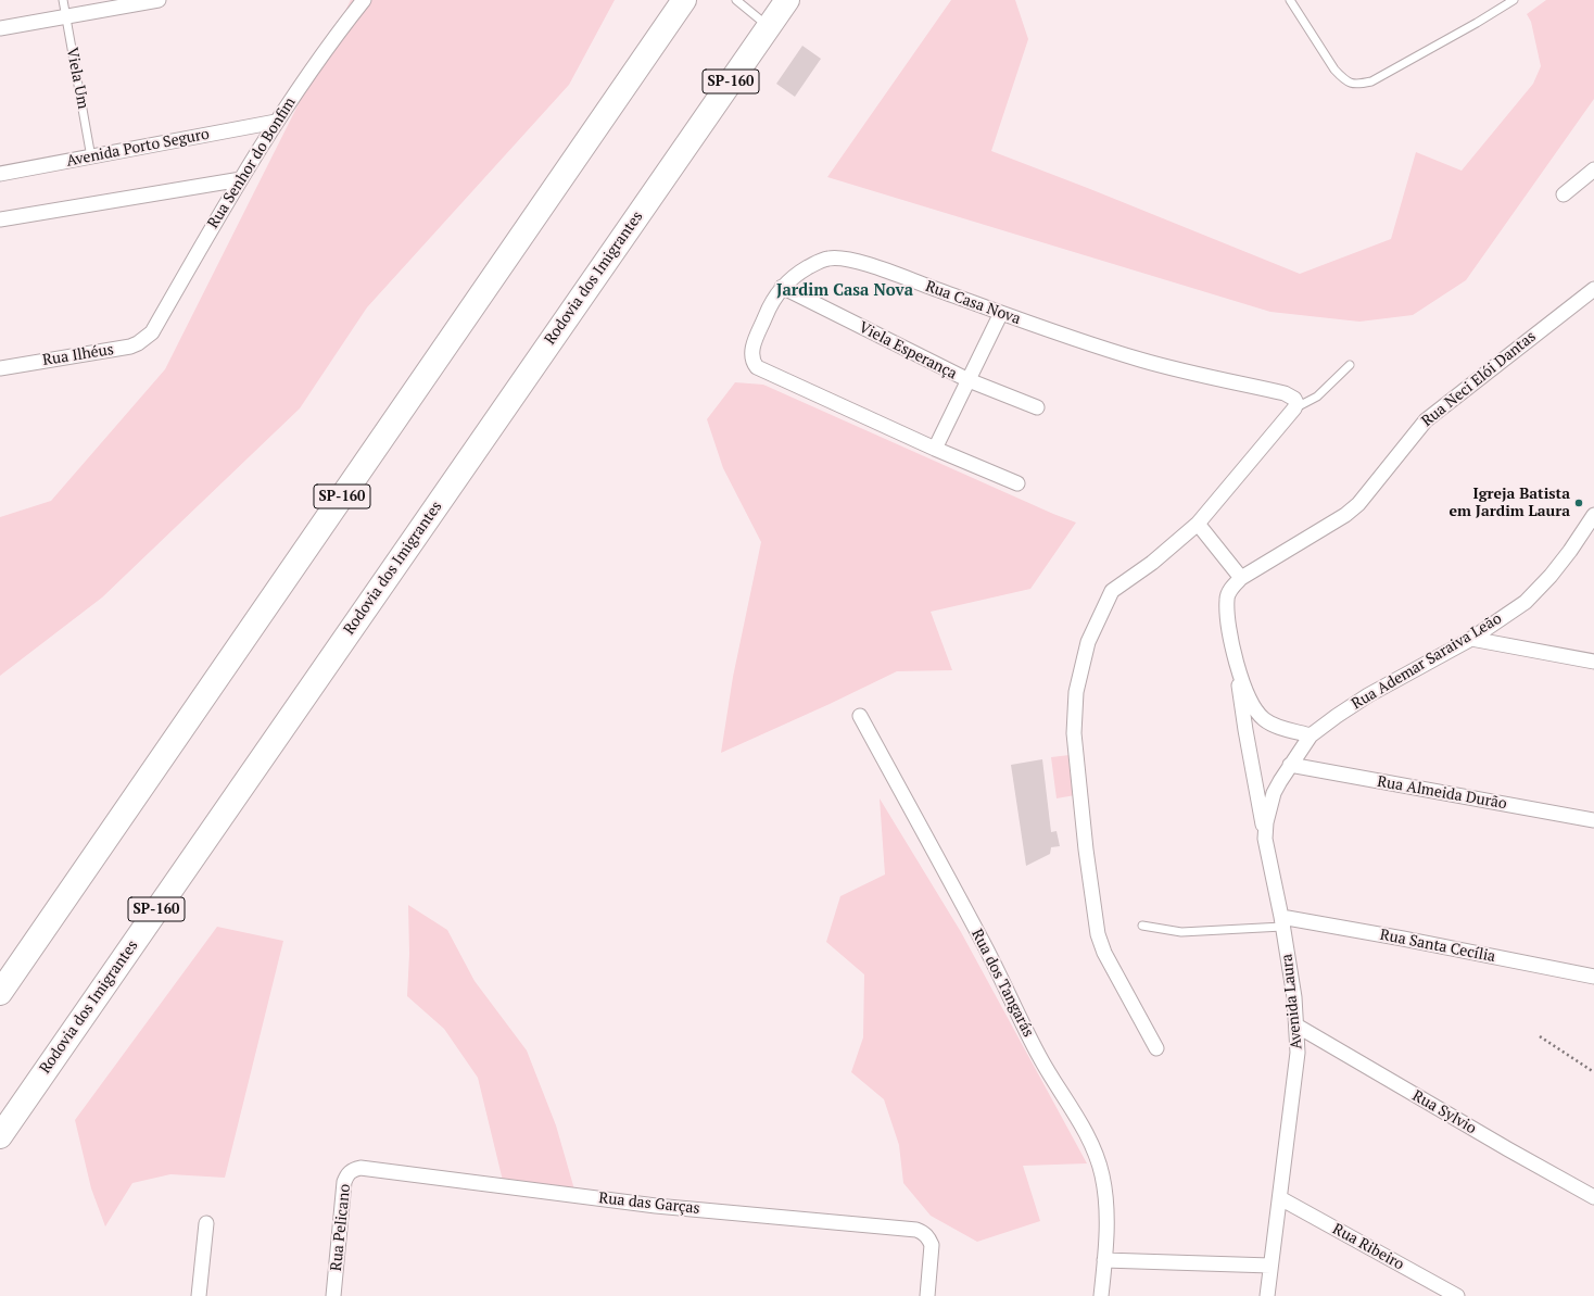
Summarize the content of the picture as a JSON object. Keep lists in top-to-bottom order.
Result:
{
  "streets": {
    "highway": ["SP-160", "Rodovia dos Imigrantes"],
    "street": [
      "Avenida Porto Seguro",
      "Rua Senhor do Bonfim",
      "Rua Casa Nova",
      "Viela Esperança",
      "Rua Ilhéus",
      "Rua Neci Elói Dantas",
      "Rua Ademar Saraiva Leão",
      "Rua Almeida Durão",
      "Rua Santa Cecília",
      "Rua dos Tangarás",
      "Avenida Laura",
      "Rua Sylvio",
      "Rua das Garças",
      "Rua Pelicano",
      "Rua Ribeiro"
    ],
    "lane": ["Viela Um"]
  },
  "crossings": [
    ["Viela Um", "Avenida Porto Seguro"],
    ["Avenida Porto Seguro", "Rua Senhor do Bonfim"],
    ["Rua Senhor do Bonfim", "Rua Ilhéus"],
    ["Rua Casa Nova", "Viela Esperança"],
    ["Rua Ademar Saraiva Leão", "Rua Almeida Durão"],
    ["Rua Ademar Saraiva Leão", "Avenida Laura"],
    ["Rua Almeida Durão", "Avenida Laura"],
    ["Rua Santa Cecília", "Avenida Laura"],
    ["Avenida Laura", "Rua Sylvio"],
    ["Avenida Laura", "Rua Ribeiro"],
    ["Rua das Garças", "Rua Pelicano"]
  ],
  "districts": ["Jardim Casa Nova"],
  "places": ["Igreja Batista em Jardim Laura"]
}
